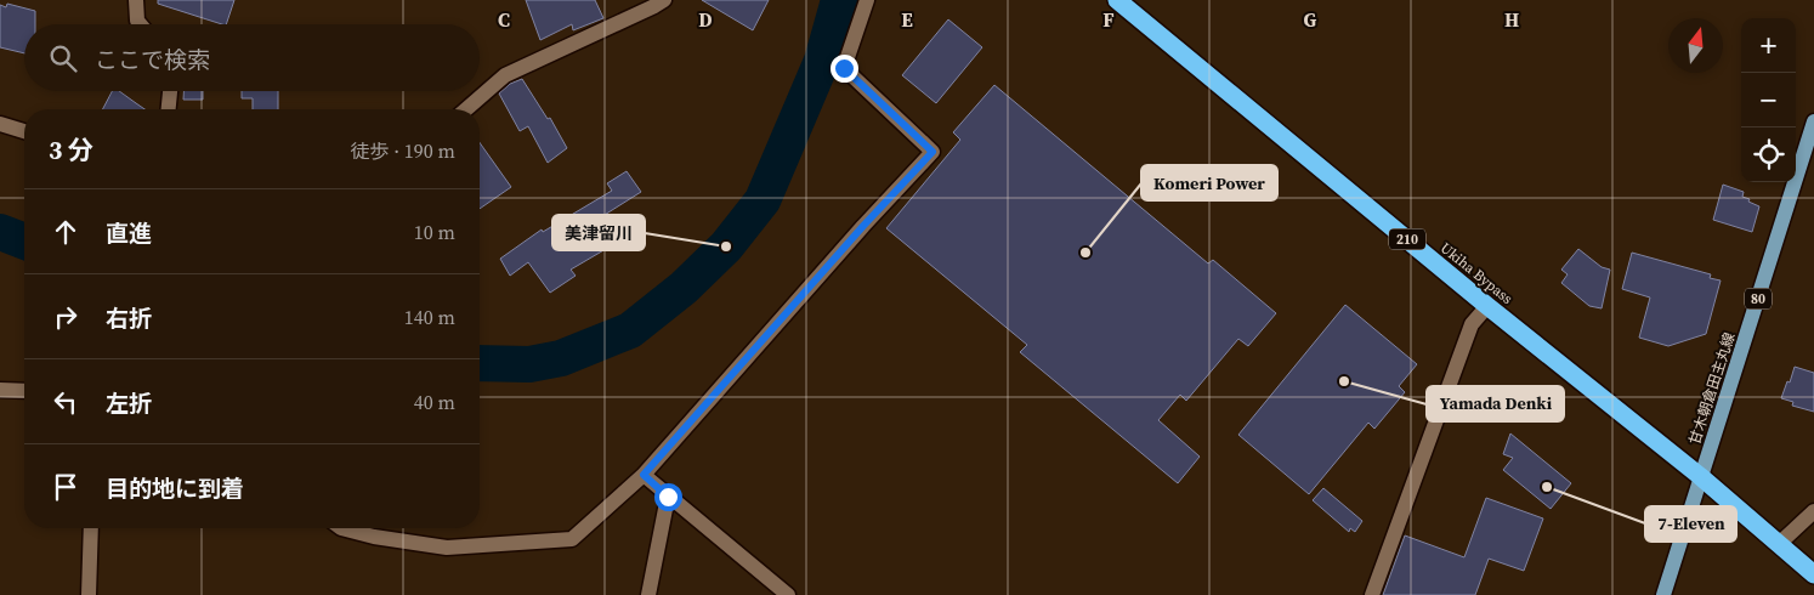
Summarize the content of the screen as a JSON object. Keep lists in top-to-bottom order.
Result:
{
  "streets": {
    "highway": ["210", "Ukiha Bypass"],
    "main road": ["80", "甘木朝倉田主丸線"]
  },
  "crossings": [
    ["Ukiha Bypass", "甘木朝倉田主丸線"]
  ],
  "places": [
    "美津留川",
    "Komeri Power",
    "Yamada Denki",
    "7-Eleven"
  ],
  "north": "top",
  "page": {
    "map_buttons": ["+", "−"],
    "search": "ここで検索",
    "heading": ["3 分", "徒歩 · 190 m"],
    "list": [
      ["直進", "10 m"],
      ["右折", "140 m"],
      ["左折", "40 m"],
      "目的地に到着"
    ]
  },
  "grid": {
    "columns": [
      "C",
      "D",
      "E",
      "F",
      "G",
      "H"
    ]
  }
}
